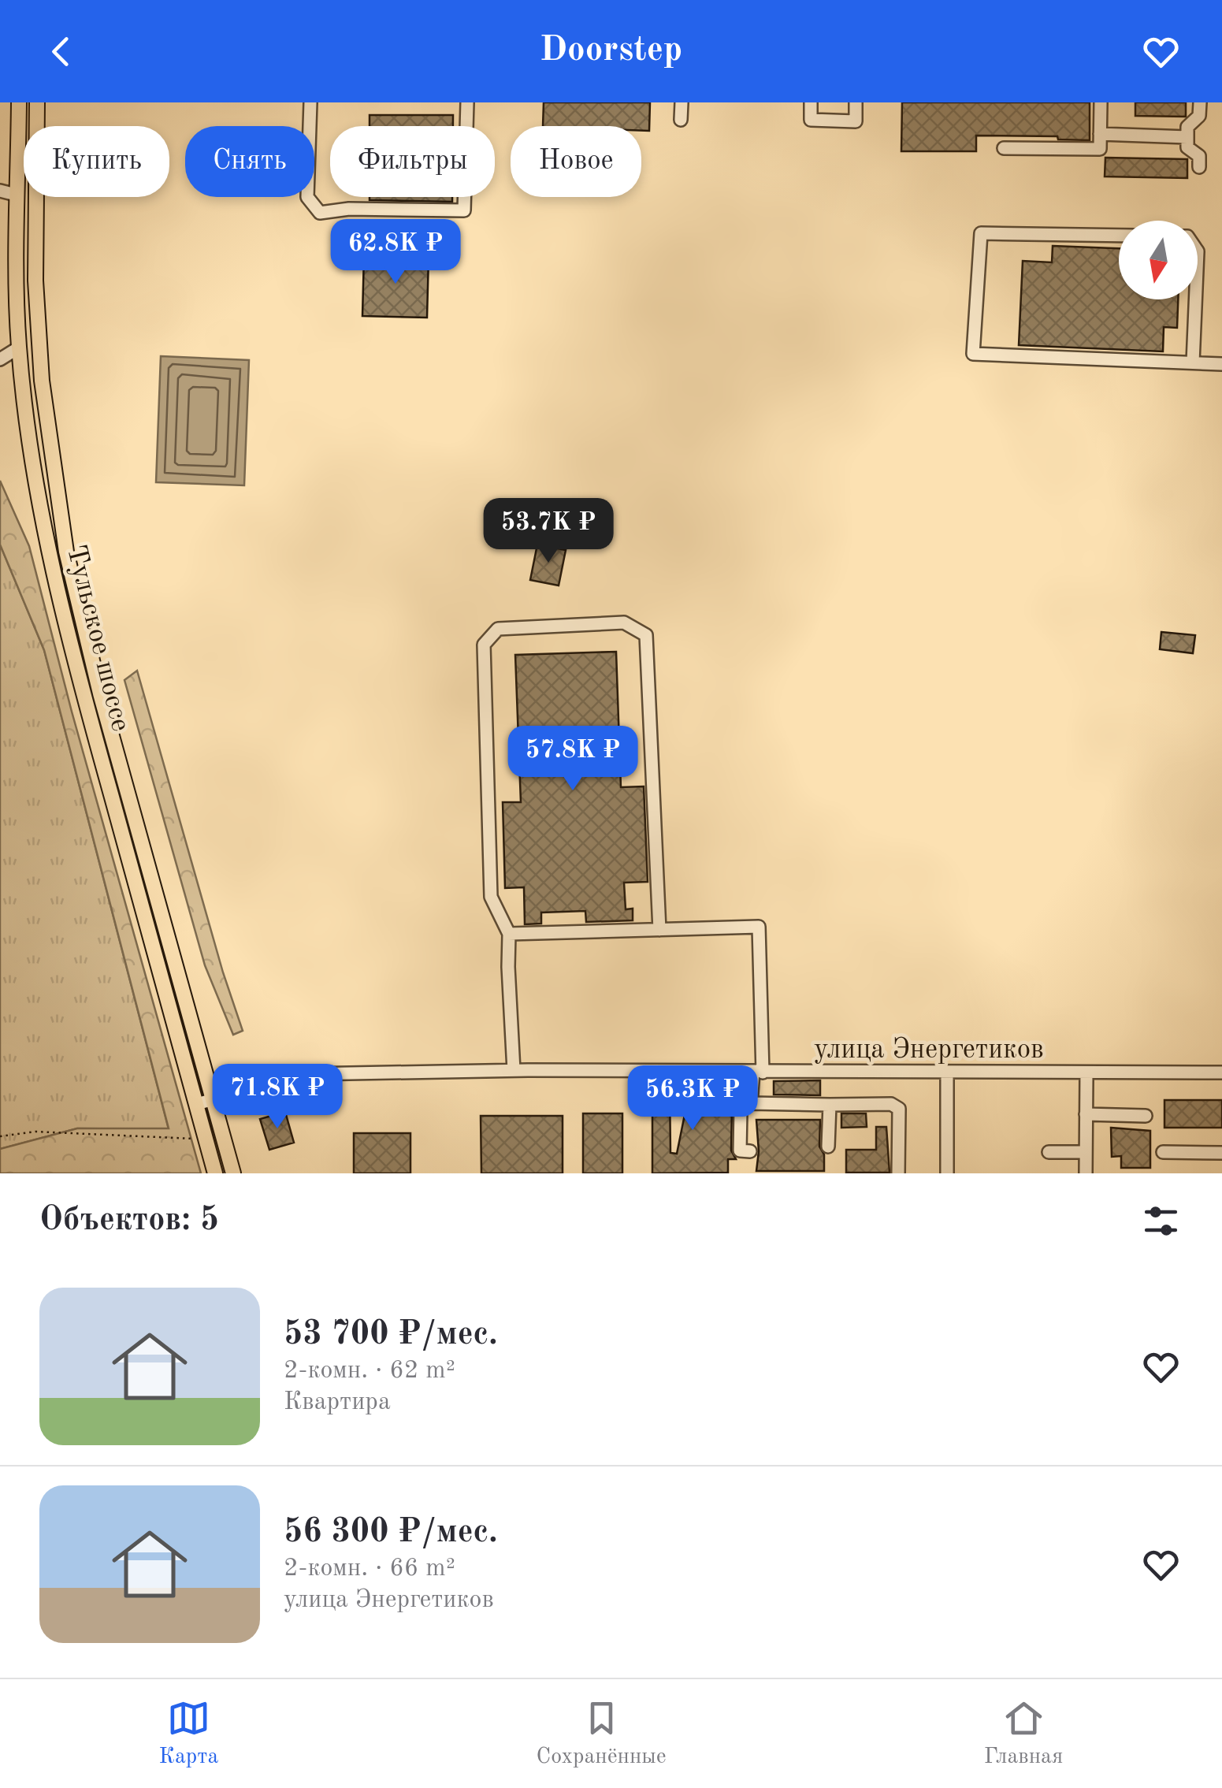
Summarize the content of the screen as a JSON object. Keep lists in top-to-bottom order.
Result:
{
  "streets": {
    "main road": ["Тульское шоссе"],
    "street": ["улица Энергетиков"]
  },
  "crossings": [
    ["Тульское шоссе", "улица Энергетиков"]
  ],
  "north": "bottom",
  "page": {
    "header": "Doorstep",
    "chip": [
      "Купить",
      "Снять",
      "Фильтры",
      "Новое"
    ],
    "price": [
      "62.8K ₽",
      "53.7K ₽",
      "57.8K ₽",
      "71.8K ₽",
      "56.3K ₽"
    ],
    "heading": "Объектов: 5",
    "list": [
      {
        "name": "53 700 ₽/мес.",
        "note": "2-комн. · 62 m² · Квартира"
      },
      {
        "name": "56 300 ₽/мес.",
        "note": "2-комн. · 66 m² · улица Энергетиков"
      }
    ],
    "tabs": ["Карта", "Сохранённые", "Главная"]
  }
}
